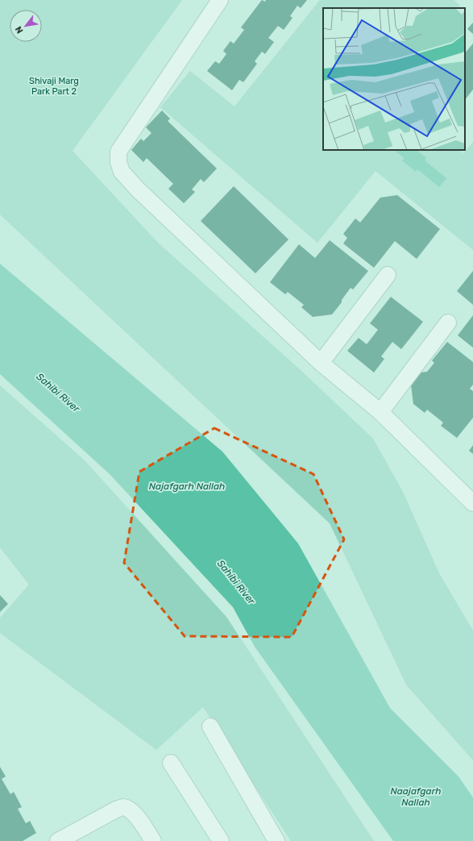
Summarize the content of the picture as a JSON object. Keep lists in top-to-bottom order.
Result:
{
  "water": ["Sahibi River", "Najafgarh Nallah", "Naajafgarh Nallah"],
  "parks": ["Shivaji Marg Park Part 2"],
  "north": "bottom left"
}
